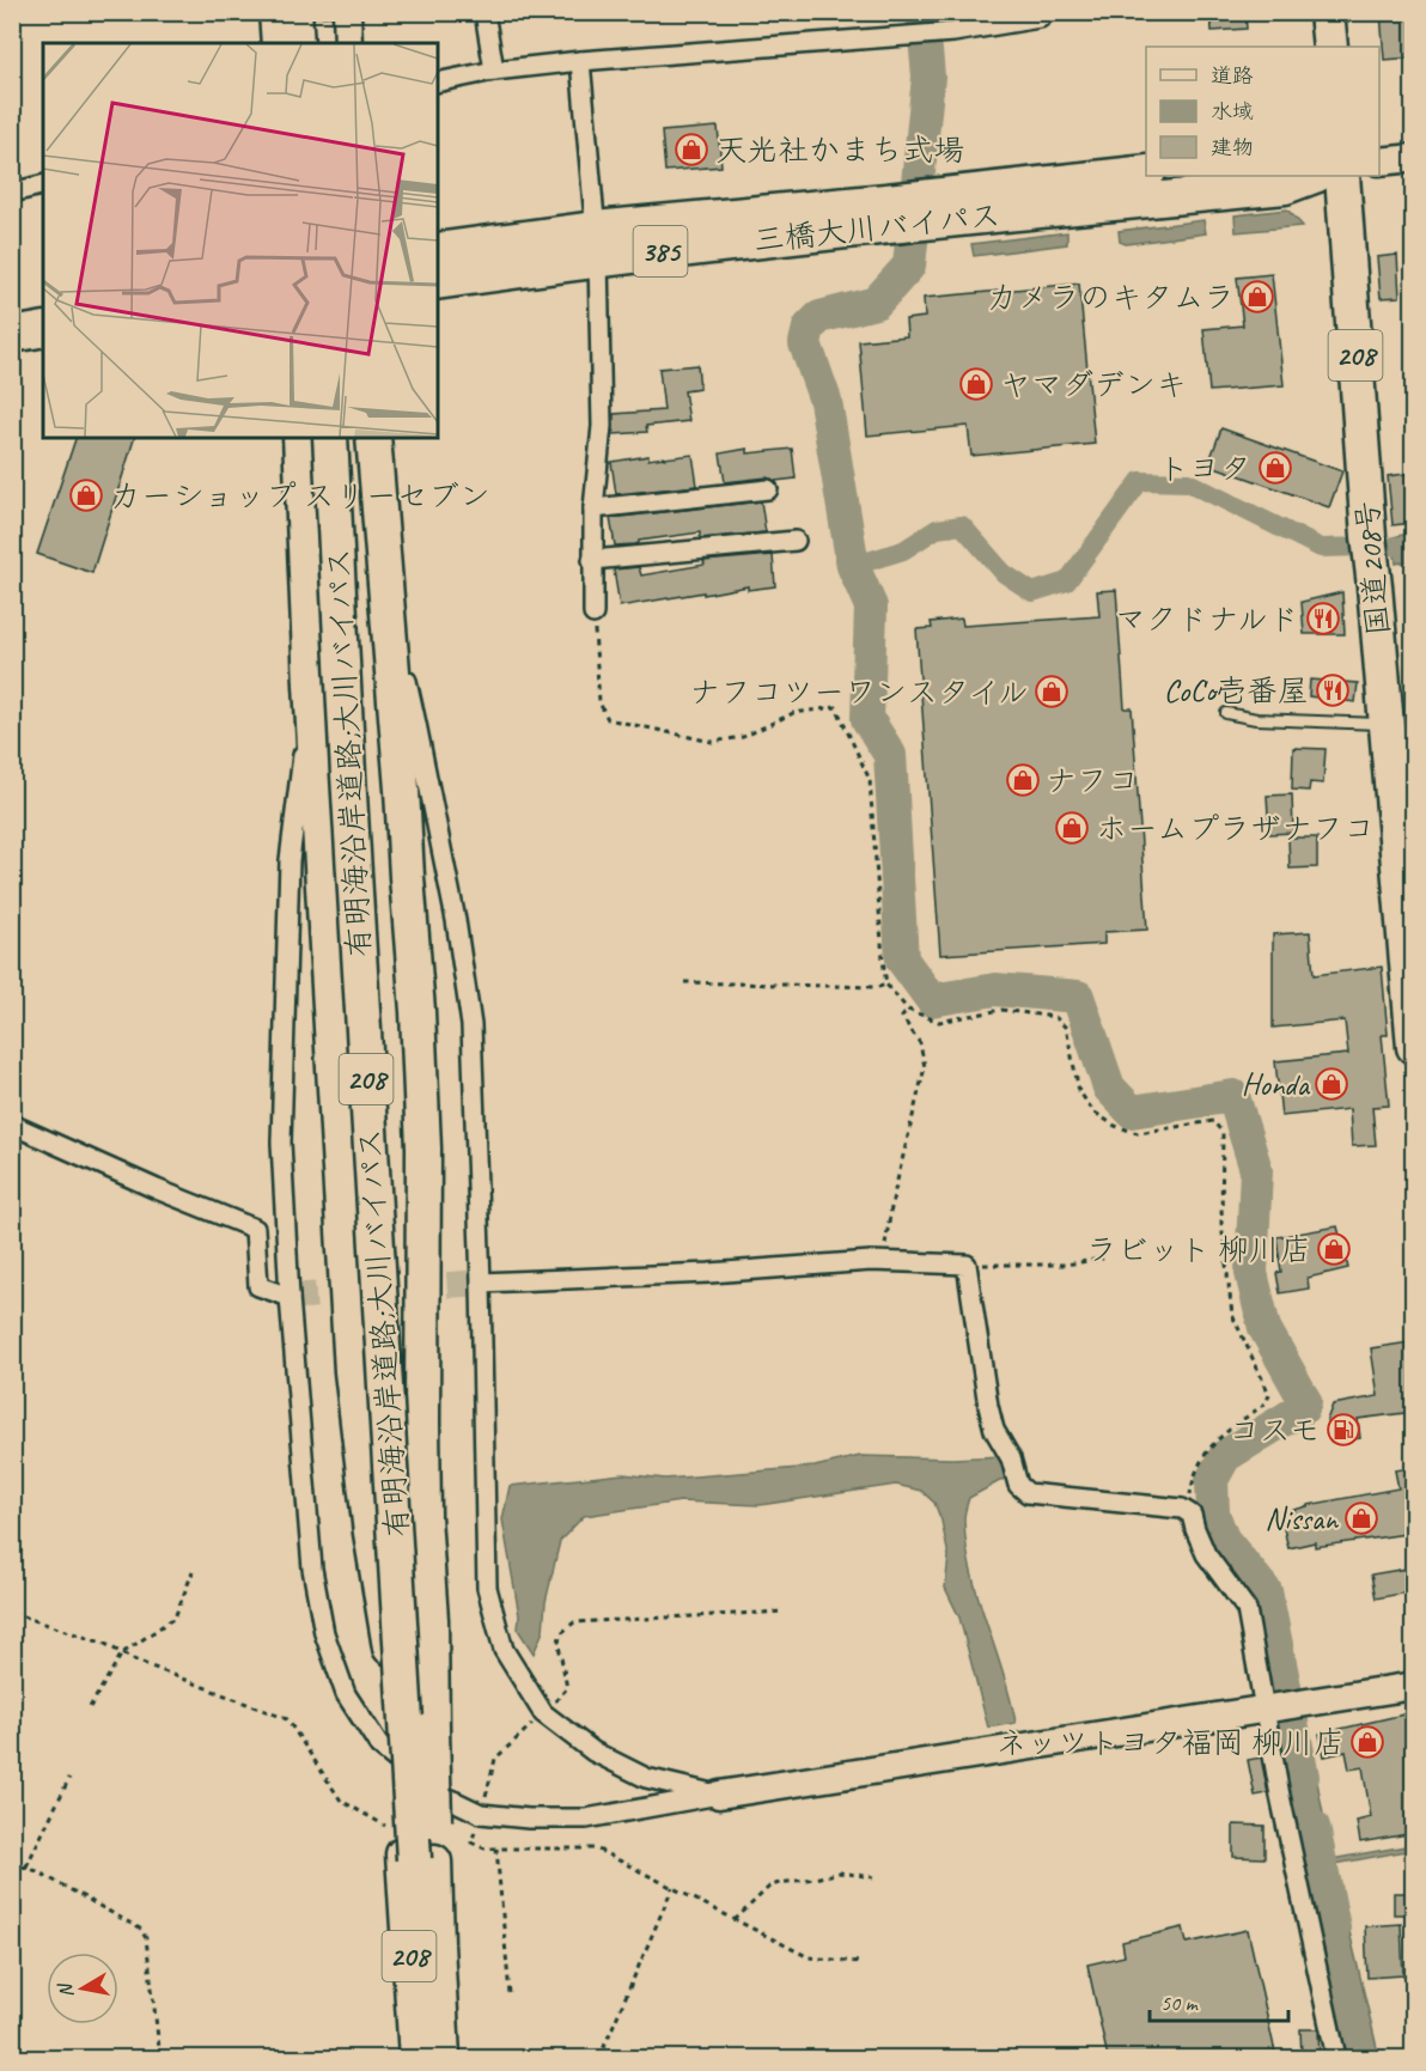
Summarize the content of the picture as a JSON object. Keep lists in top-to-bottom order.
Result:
{
  "streets": {
    "highway": [
      "三橋大川バイパス",
      "385",
      "208",
      "国道208号",
      "有明海沿岸道路;大川バイパス"
    ]
  },
  "places": {
    "shop": [
      "天光社かまち式場",
      "カメラのキタムラ",
      "ヤマダデンキ",
      "トヨタ",
      "カーショップ スリーセブン",
      "ナフコツーワンスタイル",
      "ナフコ",
      "ホームプラザナフコ",
      "Honda",
      "ラビット 柳川店",
      "Nissan",
      "ネッツトヨタ福岡 柳川店"
    ],
    "restaurant": ["マクドナルド", "CoCo壱番屋"],
    "fuel station": ["コスモ"]
  },
  "legend": ["道路", "水域", "建物"],
  "scale_bar": "50 m",
  "north": "left"
}
